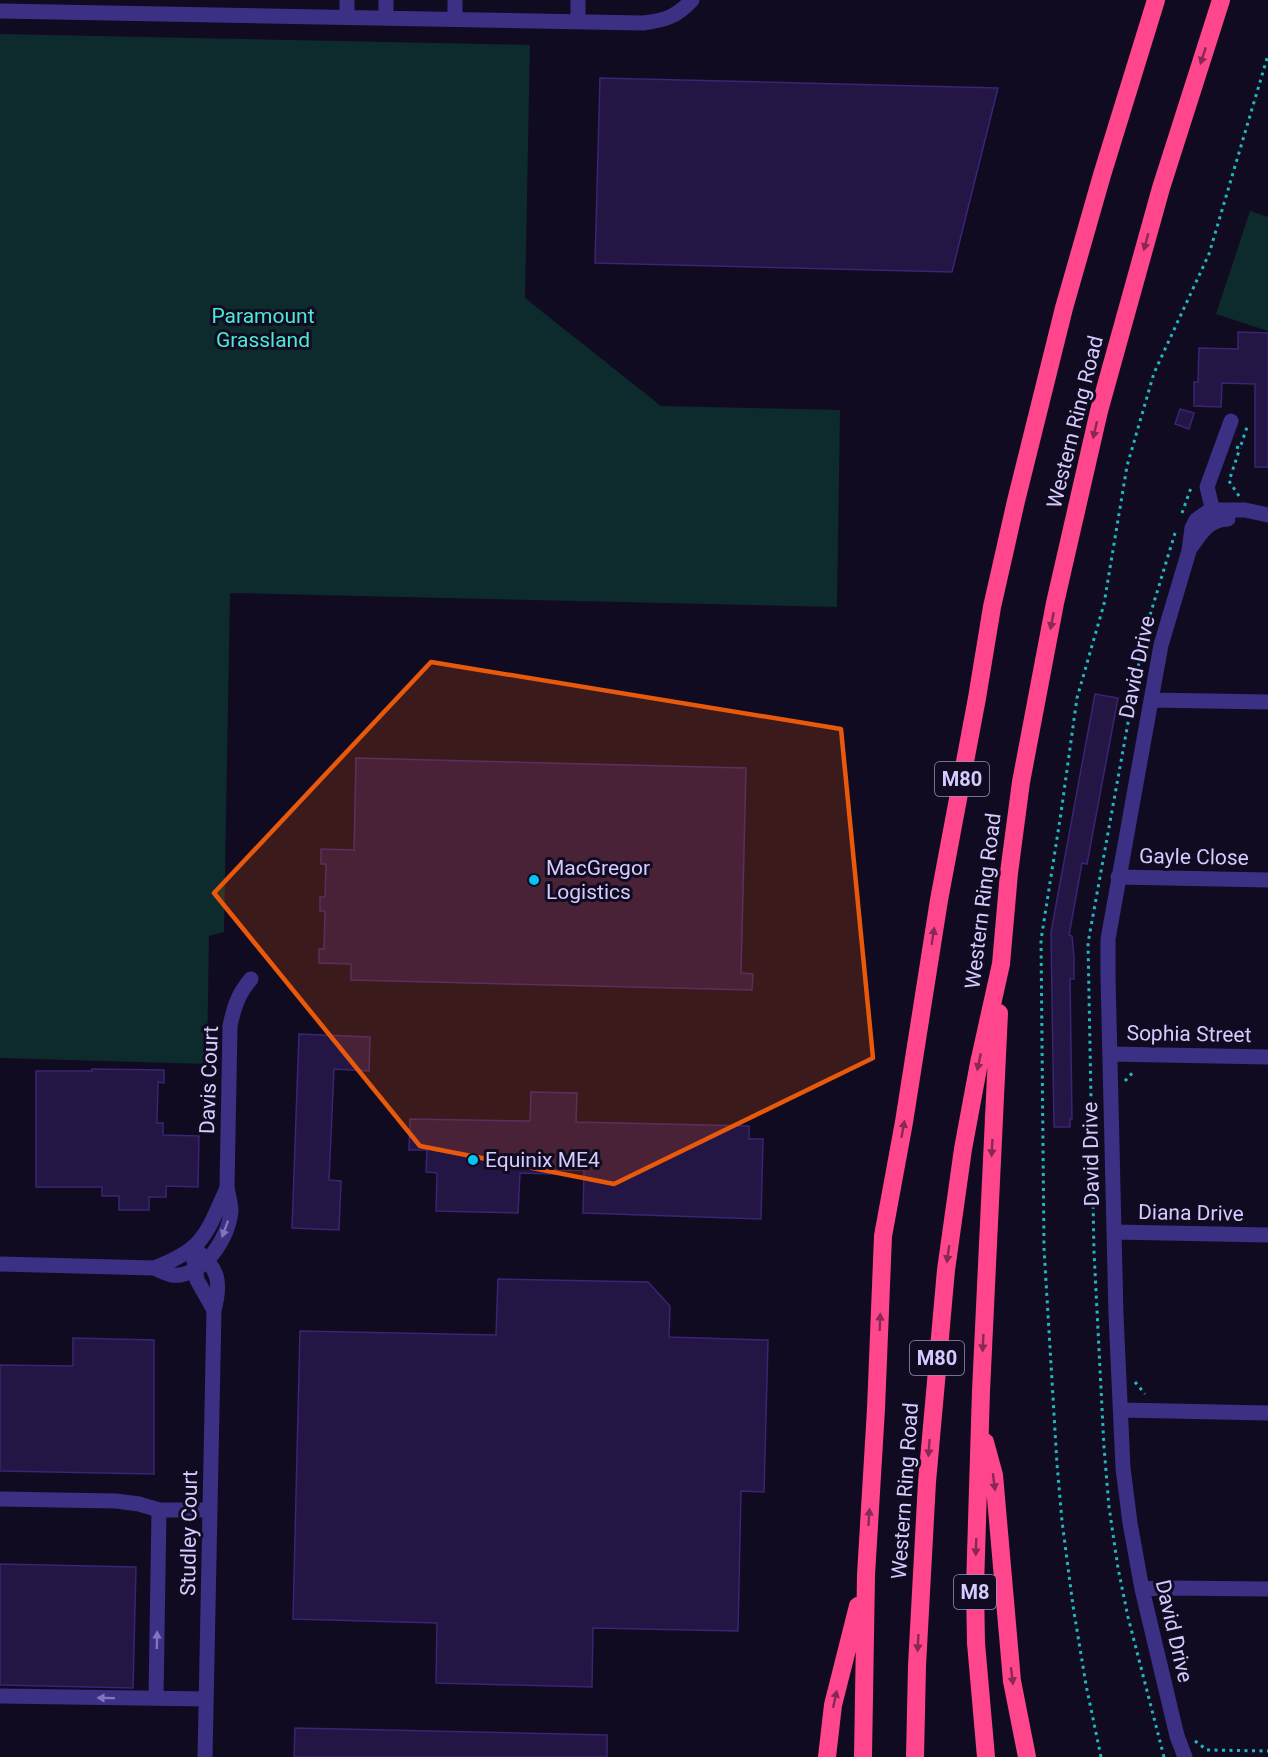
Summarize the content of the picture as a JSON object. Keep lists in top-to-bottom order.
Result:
{
  "streets": {
    "highway": ["Western Ring Road", "M80", "M8"],
    "street": [
      "David Drive",
      "Gayle Close",
      "Sophia Street",
      "Davis Court",
      "Diana Drive",
      "Studley Court"
    ]
  },
  "crossings": [
    ["David Drive", "Gayle Close"],
    ["David Drive", "Sophia Street"],
    ["David Drive", "Diana Drive"],
    ["Davis Court", "Studley Court"]
  ],
  "parks": ["Paramount Grassland"],
  "places": ["MacGregor Logistics", "Equinix ME4"]
}
